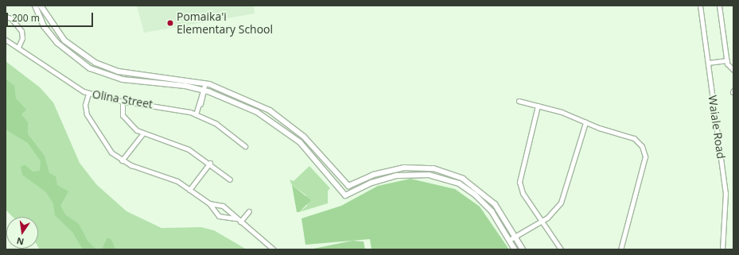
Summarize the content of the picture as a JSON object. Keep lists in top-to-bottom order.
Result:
{
  "streets": {
    "street": ["Olina Street", "Waiale Road"]
  },
  "places": ["Pomaika'i Elementary School"],
  "scale_bar": "200 m",
  "north": "bottom"
}
